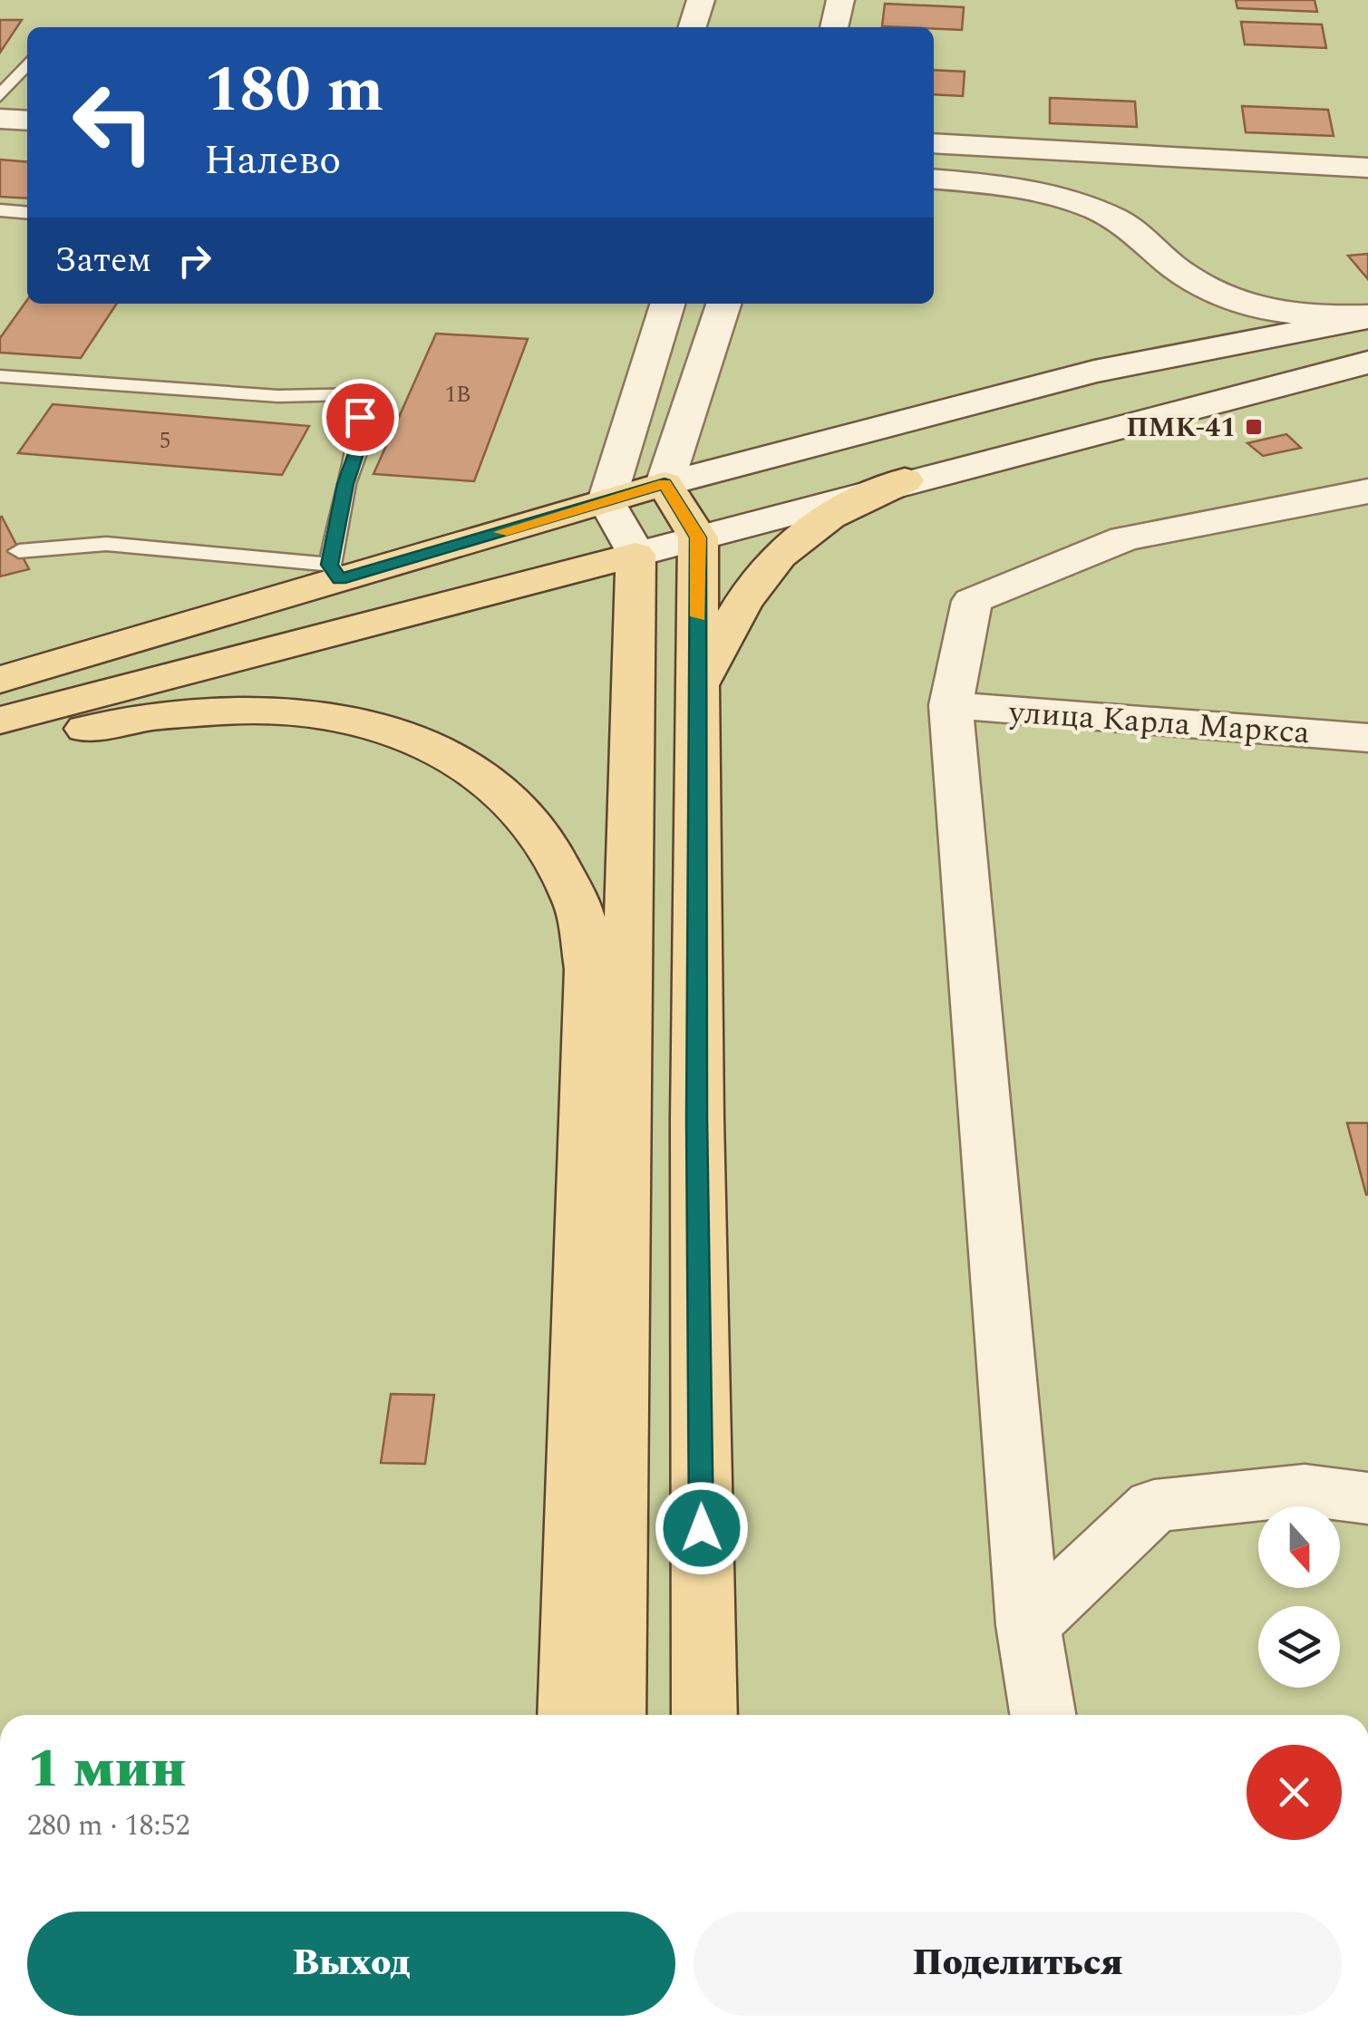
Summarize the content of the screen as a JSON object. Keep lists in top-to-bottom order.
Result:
{
  "streets": {
    "street": ["улица Карла Маркса"]
  },
  "places": {
    "transit": ["ПМК-41"]
  },
  "house_numbers": ["1В", "5"],
  "north": "bottom",
  "page": {
    "turn": ["180 m", "Налево"],
    "then": "Затем",
    "heading": ["1 мин", "280 m · 18:52"],
    "buttons": ["Выход", "Поделиться"]
  }
}
